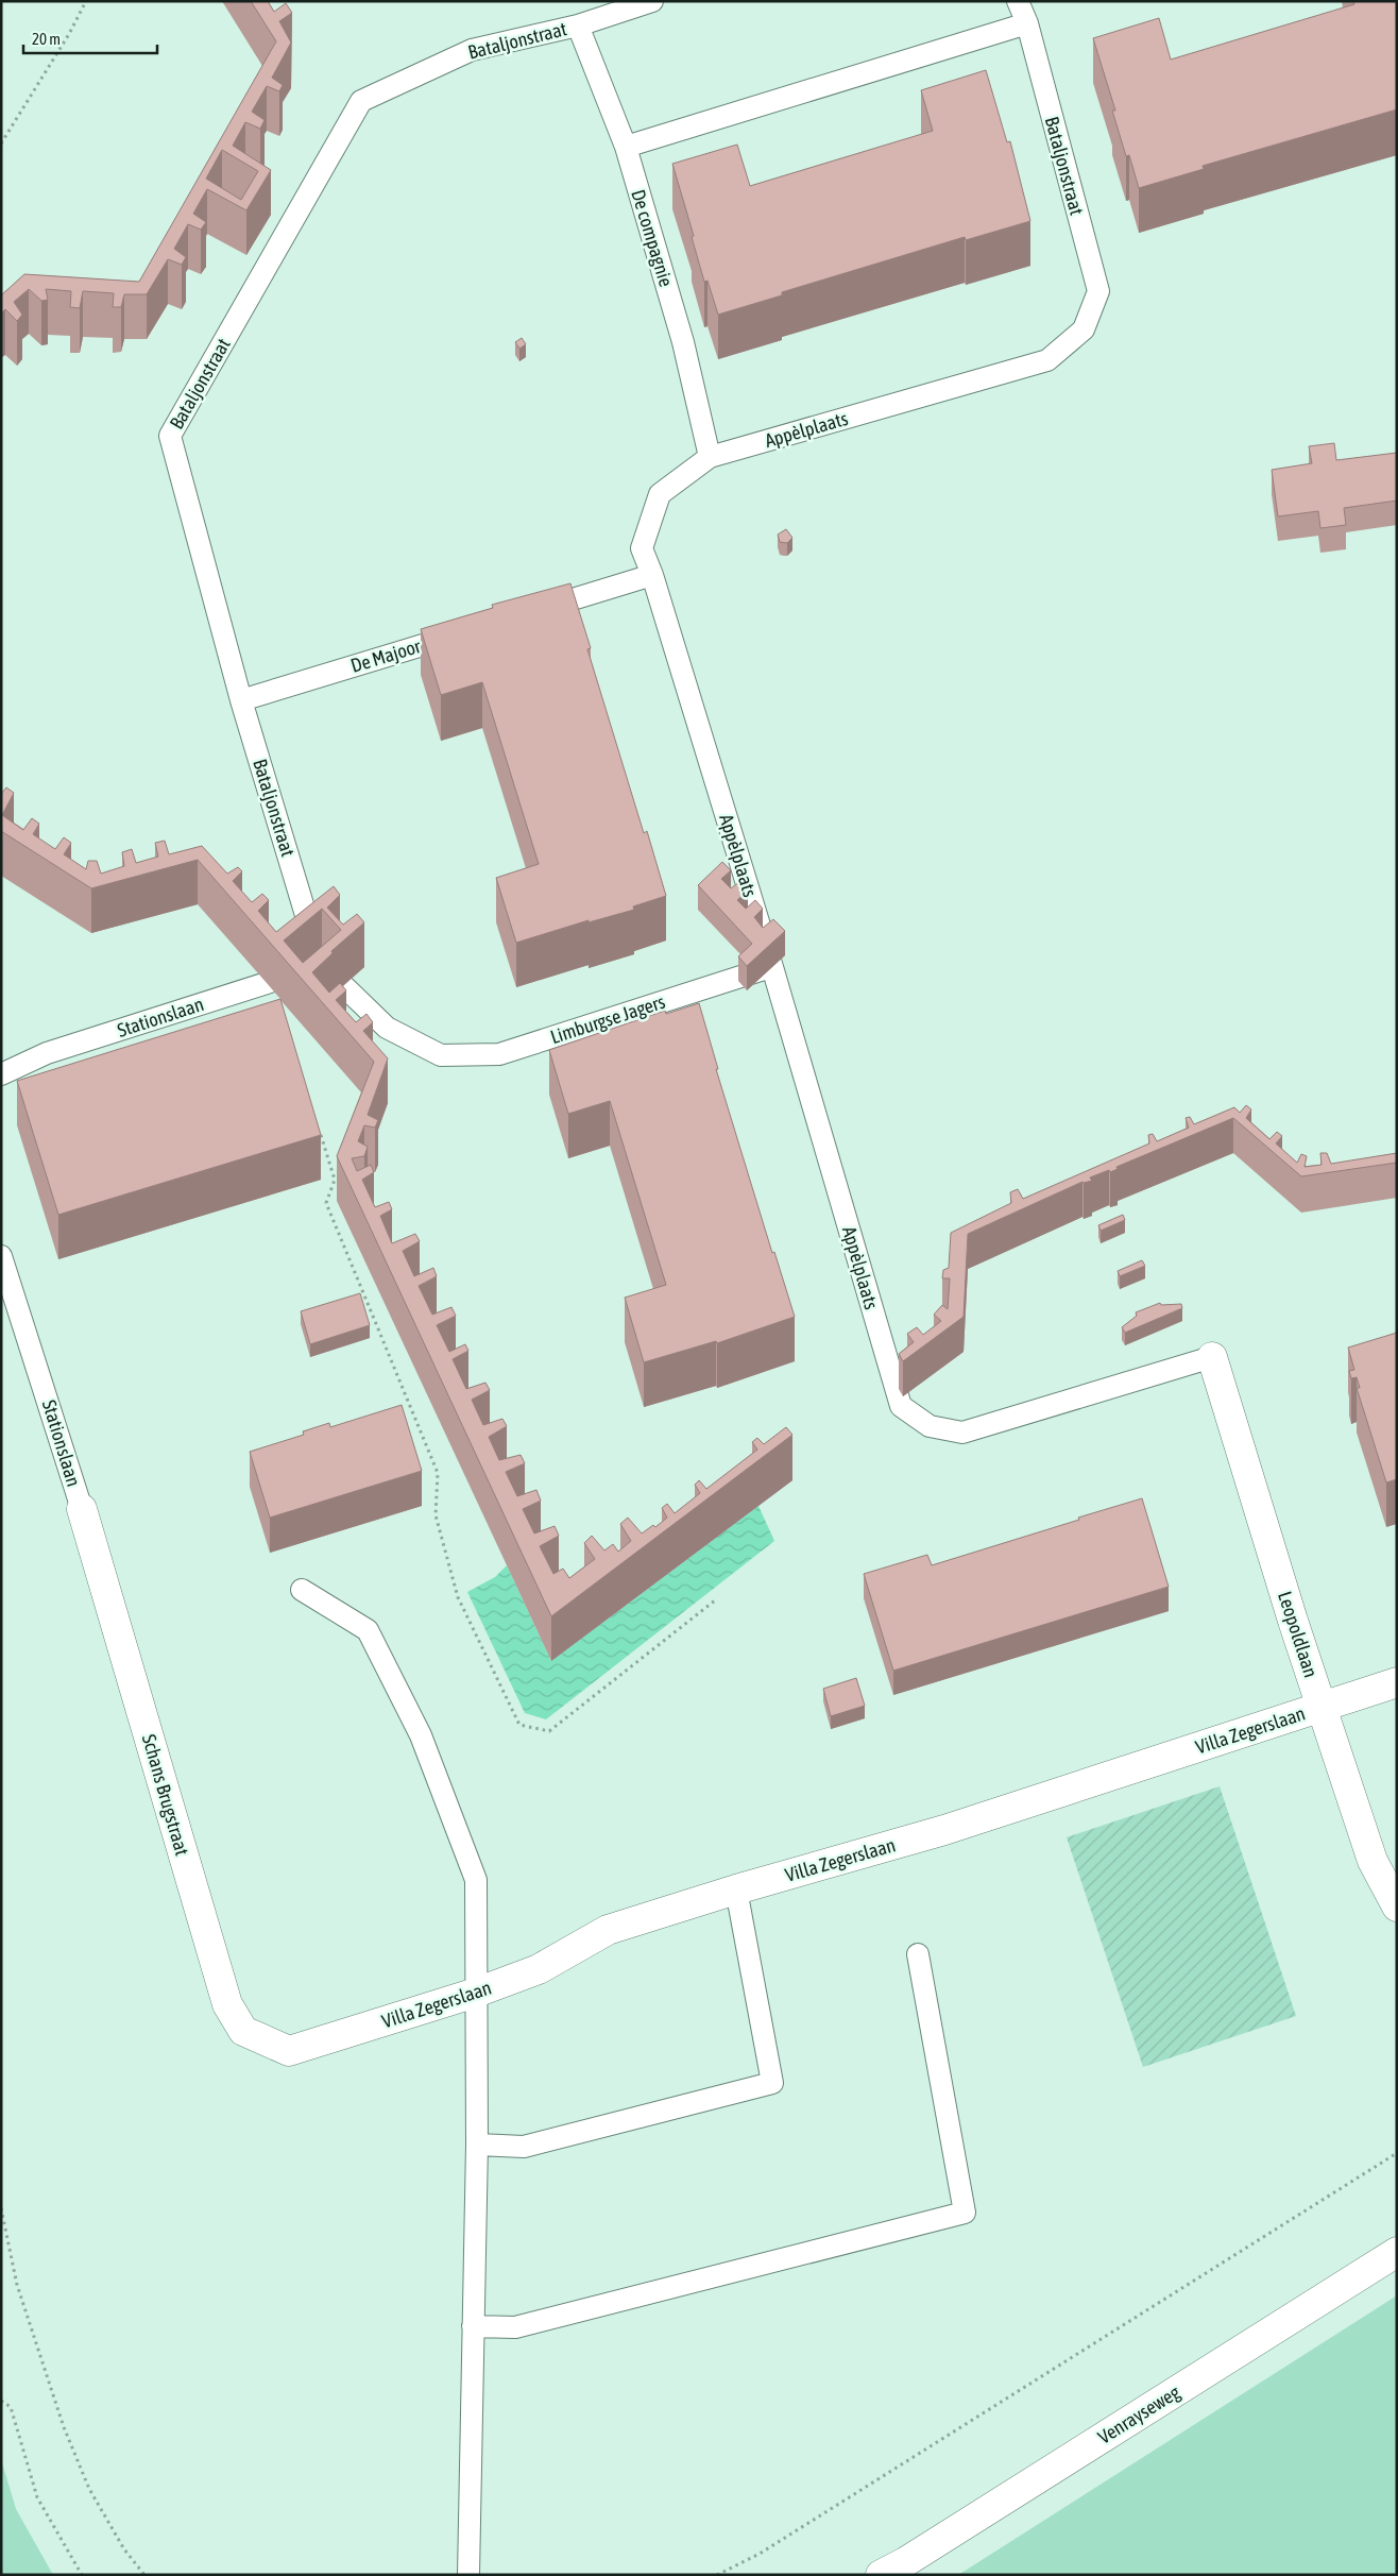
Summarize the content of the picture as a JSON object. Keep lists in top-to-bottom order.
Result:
{
  "streets": {
    "street": [
      "Leopoldlaan",
      "Villa Zegerslaan",
      "Schans Brugstraat",
      "Venrayseweg"
    ],
    "lane": [
      "Bataljonstraat",
      "De compagnie",
      "Appèlplaats",
      "De Majoor",
      "Stationslaan",
      "Limburgse Jagers"
    ]
  },
  "crossings": [
    ["Bataljonstraat", "De compagnie"],
    ["Bataljonstraat", "Appèlplaats"],
    ["Bataljonstraat", "De Majoor"],
    ["Bataljonstraat", "Stationslaan"],
    ["Bataljonstraat", "Limburgse Jagers"],
    ["De compagnie", "Appèlplaats"],
    ["Appèlplaats", "Limburgse Jagers"],
    ["Appèlplaats", "Leopoldlaan"],
    ["Stationslaan", "Schans Brugstraat"],
    ["Leopoldlaan", "Villa Zegerslaan"],
    ["Villa Zegerslaan", "Schans Brugstraat"]
  ],
  "scale_bar": "20 m"
}
